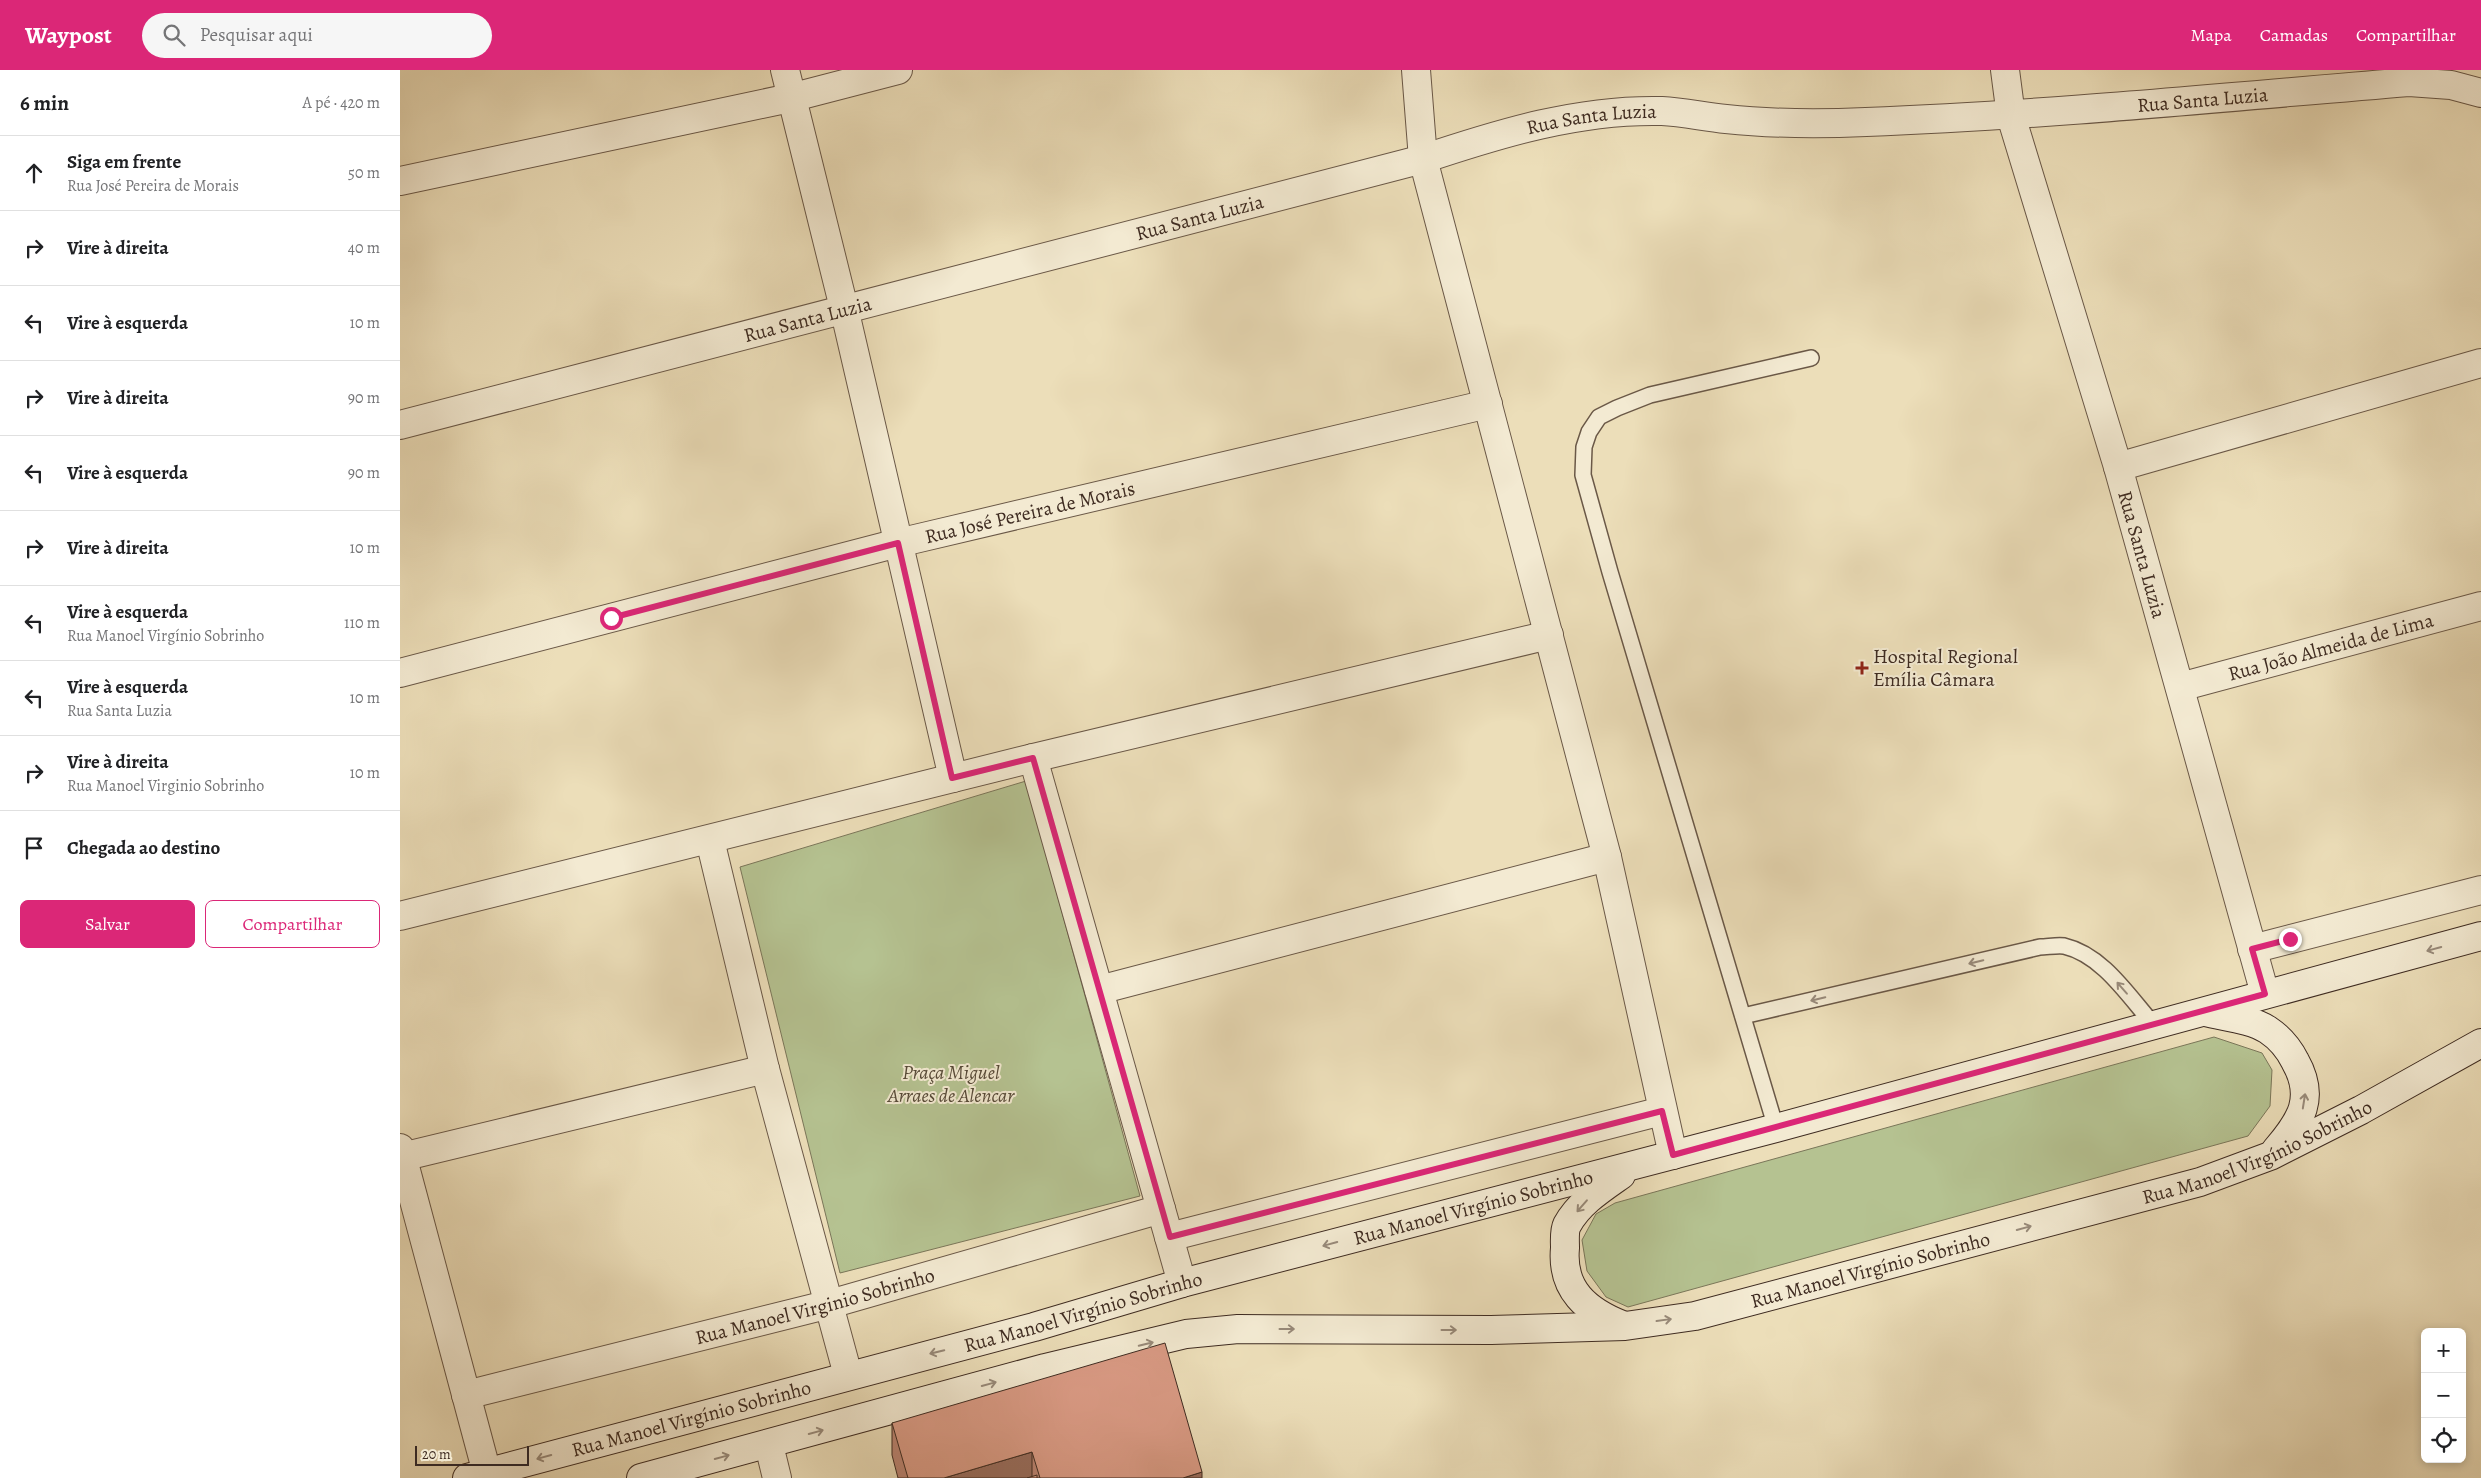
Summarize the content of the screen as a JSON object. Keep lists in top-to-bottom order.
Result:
{
  "streets": {
    "street": [
      "Rua Santa Luzia",
      "Rua José Pereira de Morais",
      "Rua João Almeida de Lima",
      "Rua Manoel Virgínio Sobrinho",
      "Rua Manoel Virginio Sobrinho"
    ]
  },
  "crossings": [
    ["Rua Santa Luzia", "Rua João Almeida de Lima"],
    ["Rua Santa Luzia", "Rua Manoel Virgínio Sobrinho"]
  ],
  "parks": ["Praça Miguel Arraes de Alencar"],
  "places": {
    "health": ["Hospital Regional Emília Câmara"]
  },
  "scale_bar": "20 m",
  "page": {
    "header": "Waypost",
    "search": "Pesquisar aqui",
    "nav": ["Mapa", "Camadas", "Compartilhar"],
    "heading": ["6 min", "A pé · 420 m"],
    "list": [
      ["Siga em frente", "Rua José Pereira de Morais", "50 m"],
      ["Vire à direita", "40 m"],
      ["Vire à esquerda", "10 m"],
      ["Vire à direita", "90 m"],
      ["Vire à esquerda", "90 m"],
      ["Vire à direita", "10 m"],
      ["Vire à esquerda", "Rua Manoel Virgínio Sobrinho", "110 m"],
      ["Vire à esquerda", "Rua Santa Luzia", "10 m"],
      ["Vire à direita", "Rua Manoel Virginio Sobrinho", "10 m"],
      "Chegada ao destino"
    ],
    "buttons": ["Salvar", "Compartilhar"],
    "map_buttons": ["+", "−"],
    "scale": "20 m"
  }
}
